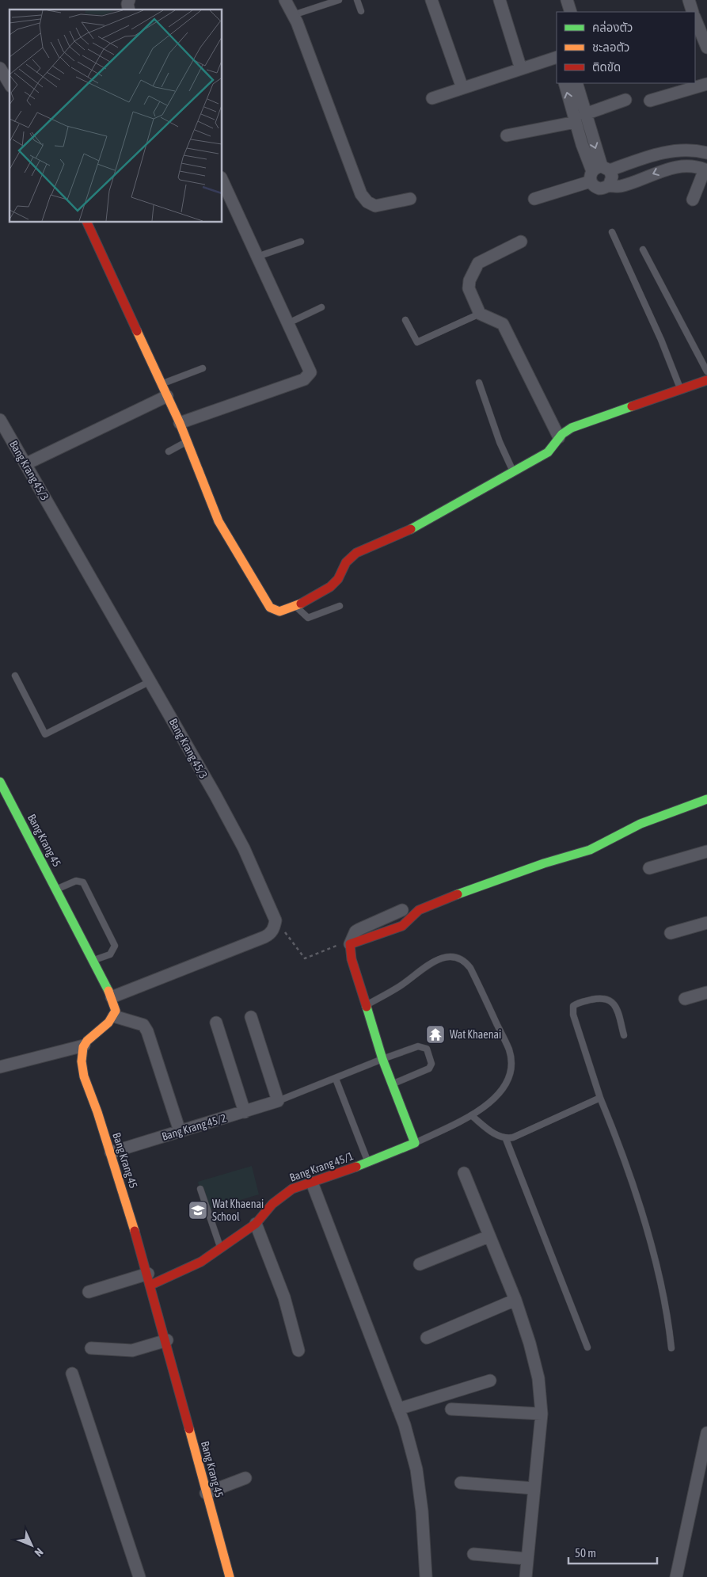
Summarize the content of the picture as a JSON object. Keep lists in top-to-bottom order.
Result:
{
  "streets": {
    "street": [
      "Bang Krang 45/3",
      "Bang Krang 45",
      "Bang Krang 45/2",
      "Bang Krang 45/1"
    ]
  },
  "crossings": [
    ["Bang Krang 45", "Bang Krang 45/2"],
    ["Bang Krang 45", "Bang Krang 45/1"]
  ],
  "places": {
    "temple": ["Wat Khaenai"],
    "school or university": ["Wat Khaenai School"]
  },
  "legend": ["คล่องตัว", "ชะลอตัว", "ติดขัด"],
  "scale_bar": "50 m",
  "north": "bottom right"
}
